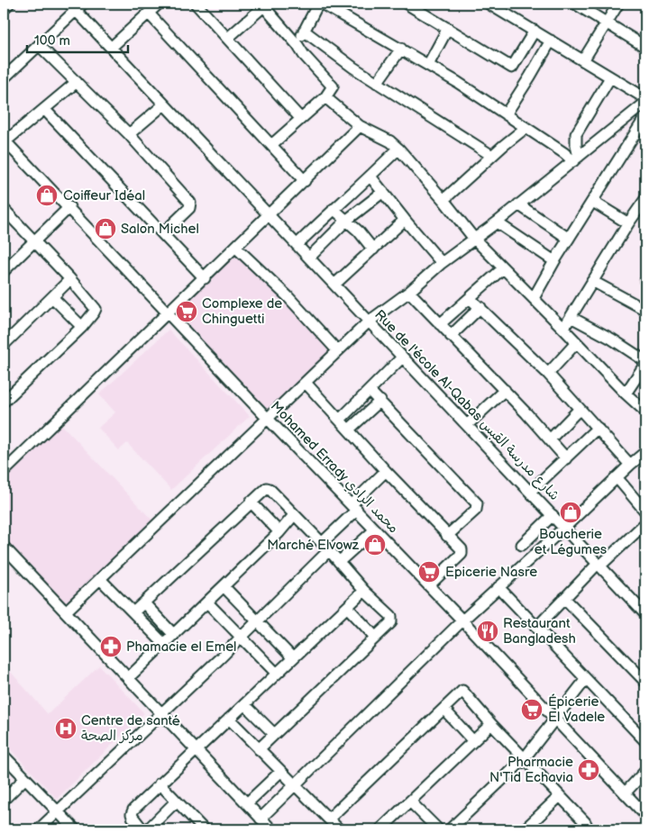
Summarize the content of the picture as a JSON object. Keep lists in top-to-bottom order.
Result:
{
  "streets": {
    "street": ["Rue de l'école Al-Qabas شارع مدرسة القبس", "Mohamed Errady محمد الرادي"]
  },
  "places": {
    "shop": [
      "Coiffeur Idéal",
      "Salon Michel",
      "Boucherie et Légumes",
      "Marché Elvowz"
    ],
    "supermarket": ["Complexe de Chinguetti", "Epicerie Nasre", "Épicerie El Vadele"],
    "restaurant": ["Restaurant Bangladesh"],
    "pharmacy": ["Phamacie el Emel", "Pharmacie N'Tid Echavia"],
    "hospital": ["Centre de santé مركز الصحة"]
  },
  "scale_bar": "100 m"
}
